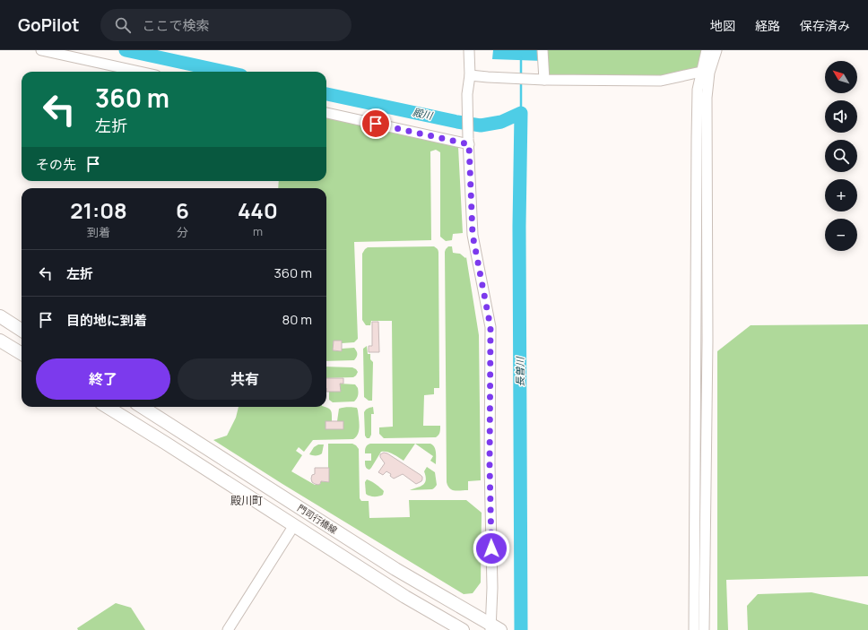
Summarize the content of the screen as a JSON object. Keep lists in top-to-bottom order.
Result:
{
  "streets": {
    "main road": ["門司行橋線"]
  },
  "districts": ["殿川町"],
  "water": ["殿川", "長曽川"],
  "north": "top left",
  "page": {
    "header": "GoPilot",
    "search": "ここで検索",
    "nav": ["地図", "経路", "保存済み"],
    "map_buttons": ["+", "−"],
    "turn": ["360 m", "左折"],
    "then": "その先",
    "eta": [
      "21:08",
      "到着",
      "6",
      "分",
      "440",
      "m"
    ],
    "list": [
      {
        "name": "左折",
        "value": "360 m"
      },
      {
        "name": "目的地に到着",
        "value": "80 m"
      }
    ],
    "buttons": ["終了", "共有"]
  }
}
